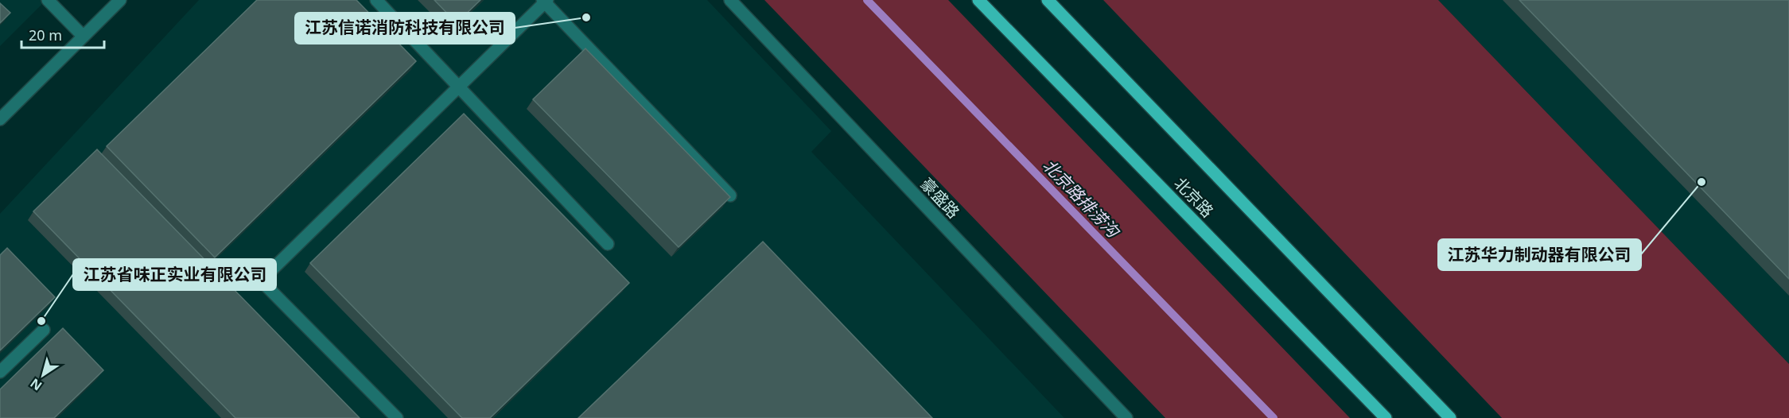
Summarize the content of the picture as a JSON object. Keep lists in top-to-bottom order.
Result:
{
  "streets": {
    "main road": ["北京路"],
    "street": ["豪盛路"]
  },
  "water": ["北京路排涝沟"],
  "places": ["江苏信诺消防科技有限公司", "江苏华力制动器有限公司", "江苏省味正实业有限公司"],
  "scale_bar": "20 m",
  "north": "bottom left"
}
